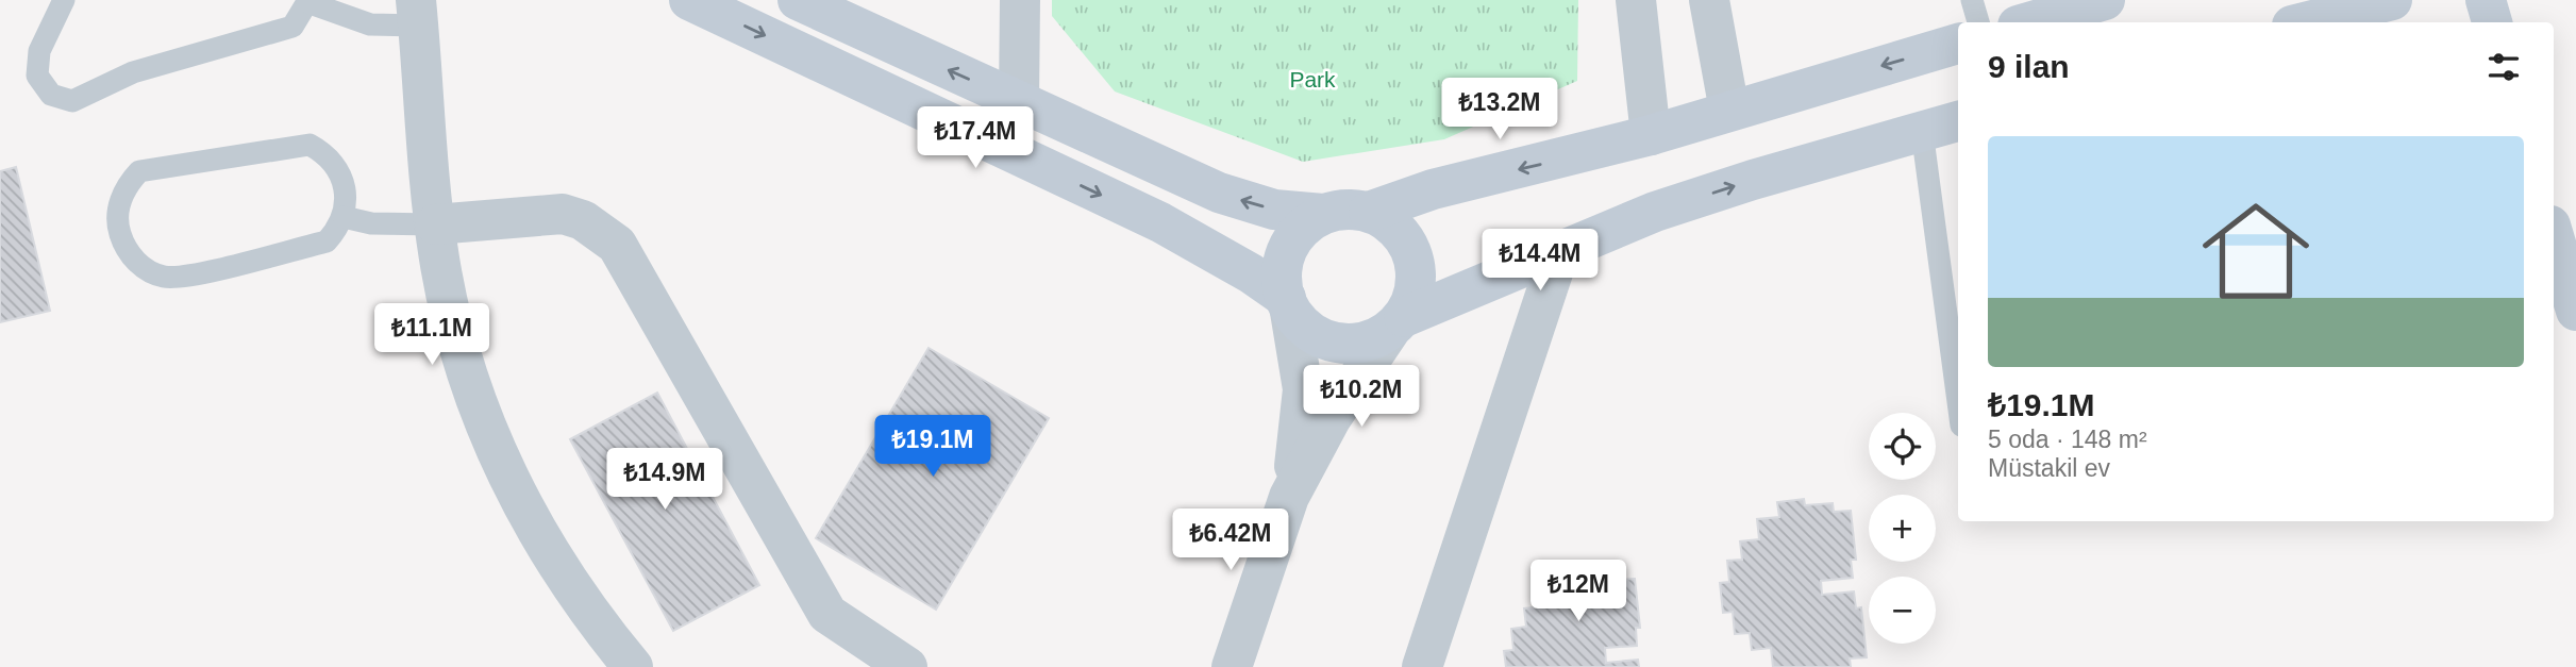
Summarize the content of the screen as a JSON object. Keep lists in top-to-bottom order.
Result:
{
  "parks": ["Park"],
  "page": {
    "heading": "9 ilan",
    "price": [
      "₺13.2M",
      "₺17.4M",
      "₺14.4M",
      "₺11.1M",
      "₺10.2M",
      "₺19.1M",
      "₺14.9M",
      "₺6.42M",
      "₺12M"
    ],
    "list": [
      {
        "name": "₺19.1M",
        "note": "5 oda · 148 m² · Müstakil ev"
      }
    ],
    "map_buttons": ["+", "−"]
  }
}
